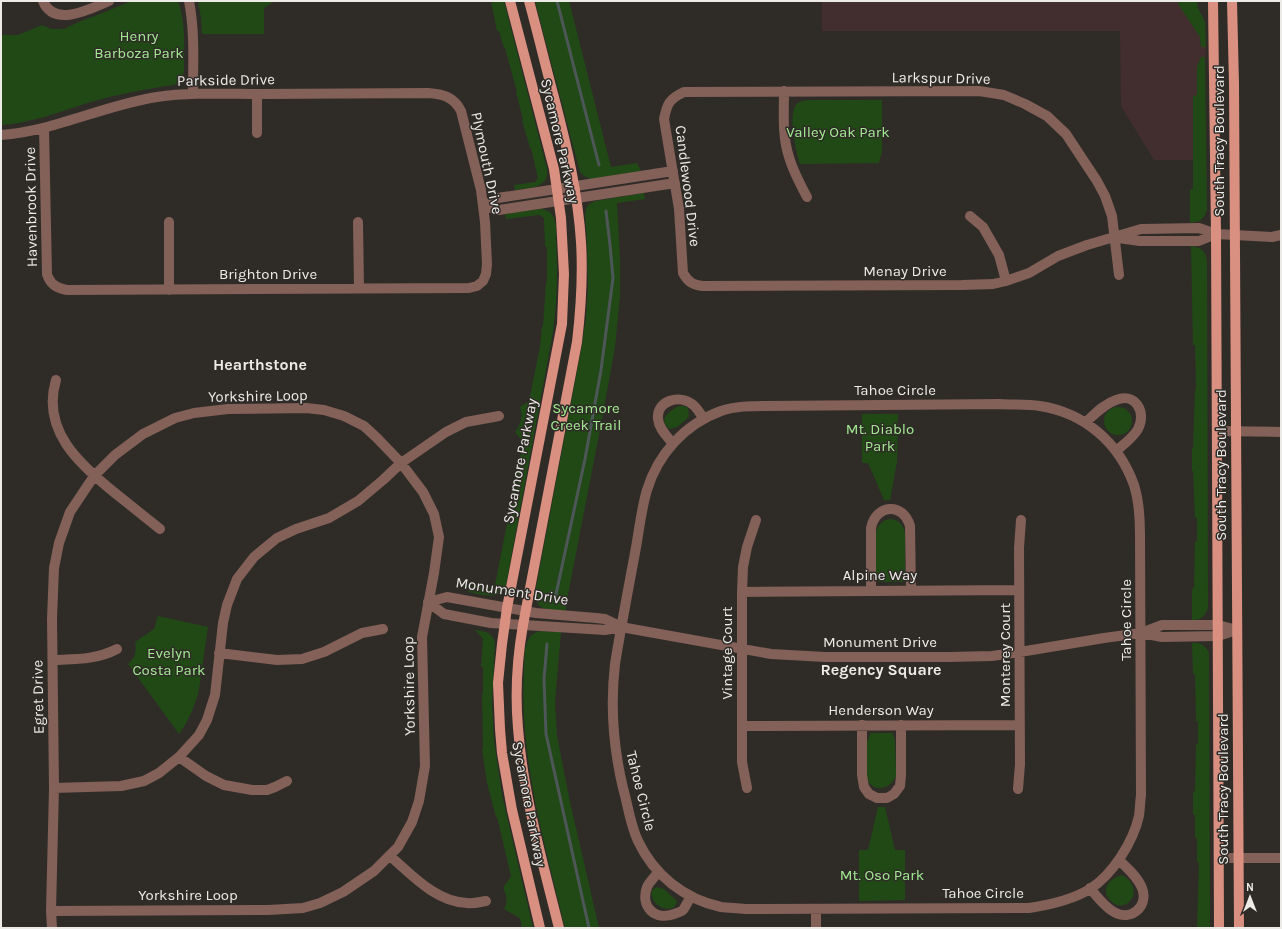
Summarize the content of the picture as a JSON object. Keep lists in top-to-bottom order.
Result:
{
  "streets": {
    "main road": ["Sycamore Parkway", "South Tracy Boulevard"],
    "street": [
      "Larkspur Drive",
      "Parkside Drive",
      "Plymouth Drive",
      "Candlewood Drive",
      "Havenbrook Drive",
      "Menay Drive",
      "Brighton Drive",
      "Tahoe Circle",
      "Yorkshire Loop",
      "Alpine Way",
      "Monument Drive",
      "Vintage Court",
      "Monterey Court",
      "Egret Drive",
      "Henderson Way"
    ]
  },
  "crossings": [
    ["Larkspur Drive", "Candlewood Drive"],
    ["Larkspur Drive", "Menay Drive"],
    ["Parkside Drive", "Plymouth Drive"],
    ["Parkside Drive", "Havenbrook Drive"],
    ["Sycamore Parkway", "Monument Drive"],
    ["South Tracy Boulevard", "Menay Drive"],
    ["South Tracy Boulevard", "Monument Drive"],
    ["Plymouth Drive", "Brighton Drive"],
    ["Candlewood Drive", "Menay Drive"],
    ["Havenbrook Drive", "Brighton Drive"],
    ["Tahoe Circle", "Monument Drive"],
    ["Yorkshire Loop", "Monument Drive"],
    ["Yorkshire Loop", "Egret Drive"],
    ["Alpine Way", "Vintage Court"],
    ["Alpine Way", "Monterey Court"],
    ["Monument Drive", "Vintage Court"],
    ["Monument Drive", "Monterey Court"],
    ["Vintage Court", "Henderson Way"],
    ["Monterey Court", "Henderson Way"]
  ],
  "districts": ["Hearthstone", "Regency Square"],
  "parks": [
    "Henry Barboza Park",
    "Valley Oak Park",
    "Sycamore Creek Trail",
    "Mt. Diablo Park",
    "Evelyn Costa Park",
    "Mt. Oso Park"
  ],
  "north": "top"
}
